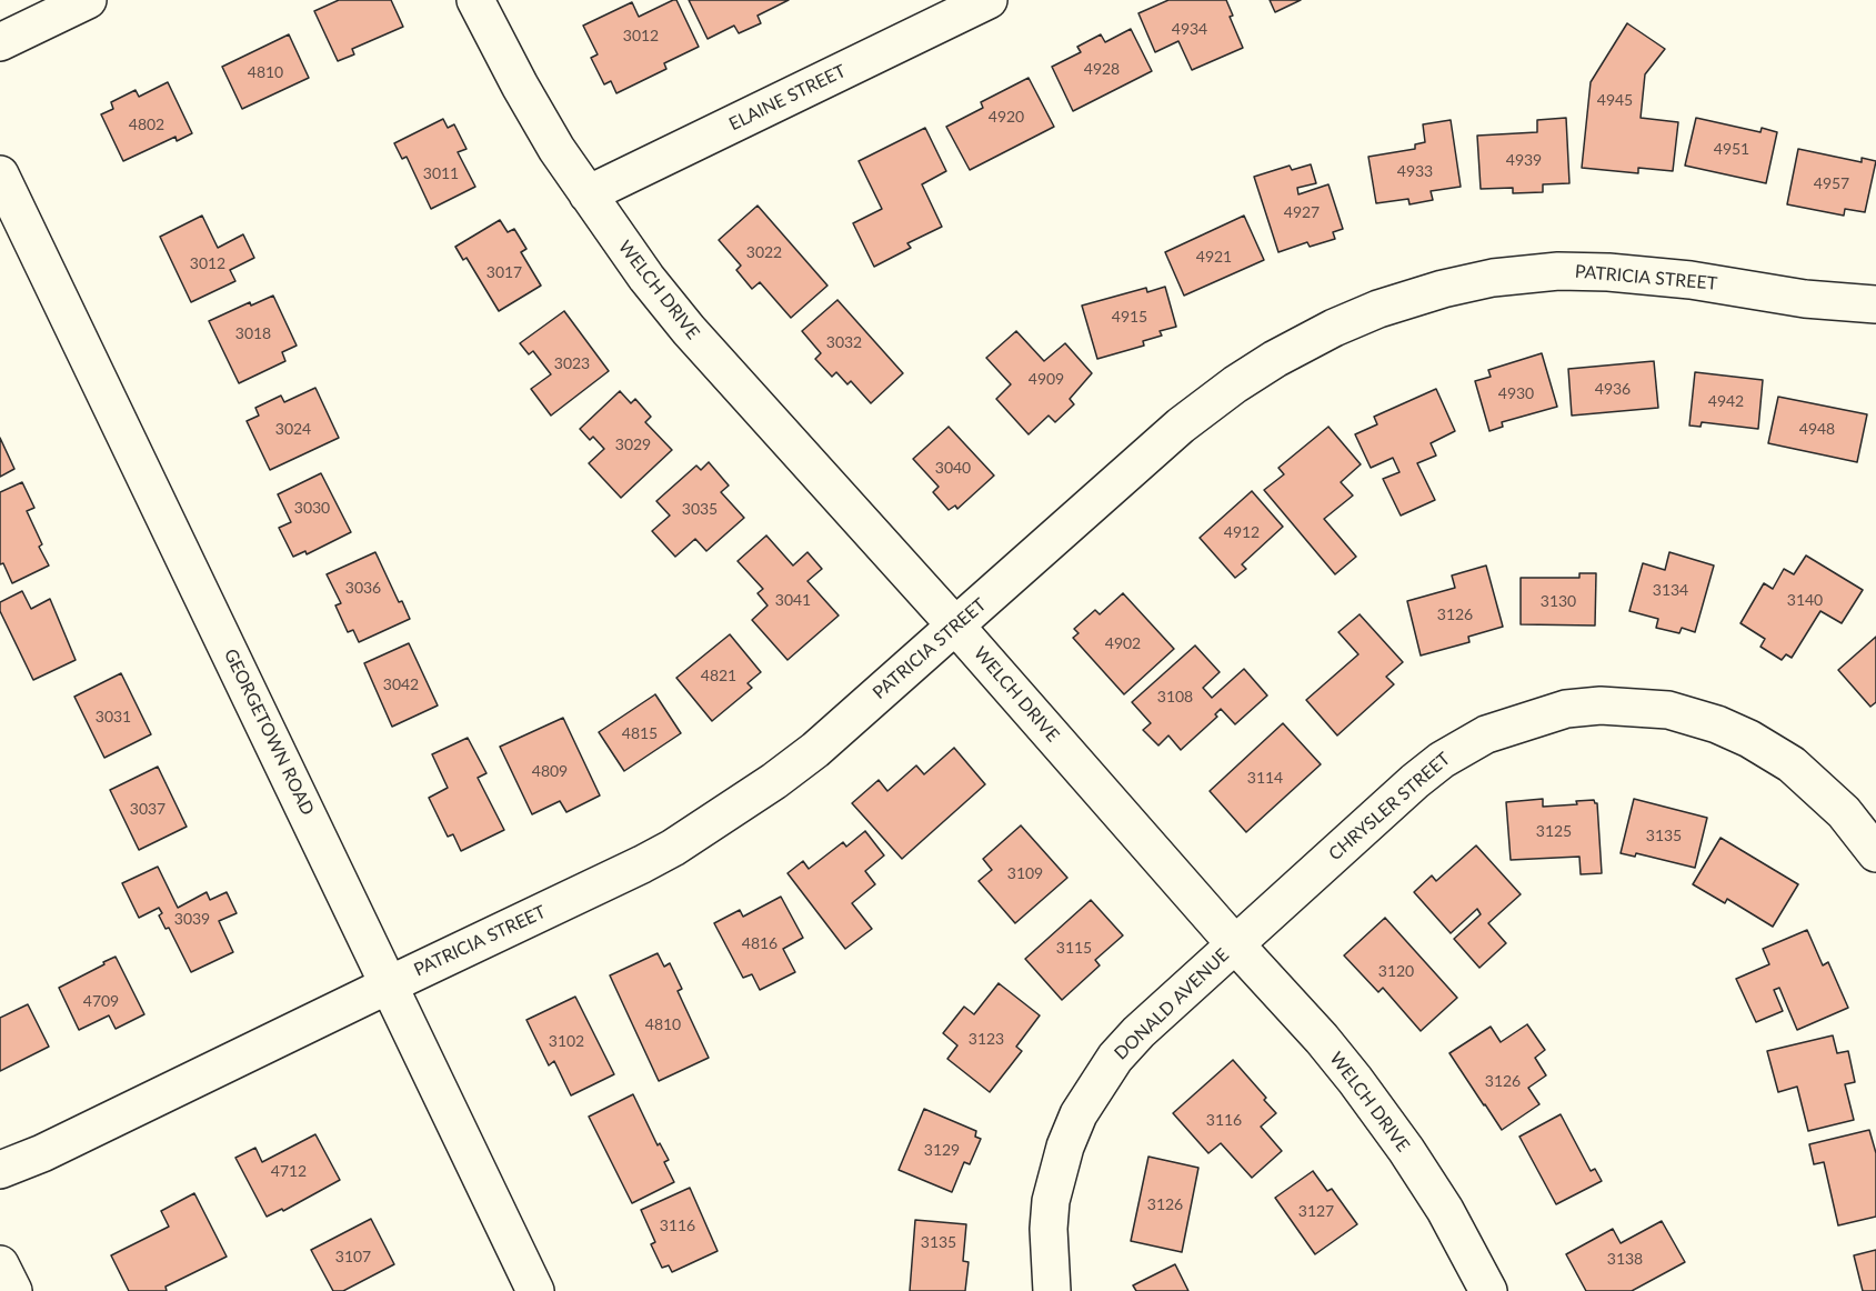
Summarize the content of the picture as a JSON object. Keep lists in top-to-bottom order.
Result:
{
  "streets": {
    "street": [
      "ELAINE STREET",
      "PATRICIA STREET",
      "WELCH DRIVE",
      "GEORGETOWN ROAD",
      "CHRYSLER STREET",
      "DONALD AVENUE"
    ]
  },
  "crossings": [
    ["ELAINE STREET", "WELCH DRIVE"],
    ["PATRICIA STREET", "WELCH DRIVE"],
    ["PATRICIA STREET", "GEORGETOWN ROAD"],
    ["WELCH DRIVE", "CHRYSLER STREET"],
    ["WELCH DRIVE", "DONALD AVENUE"],
    ["CHRYSLER STREET", "DONALD AVENUE"]
  ],
  "house_numbers": [
    "4934",
    "3012",
    "4928",
    "4810",
    "4945",
    "4920",
    "4802",
    "4951",
    "4939",
    "4933",
    "3011",
    "4957",
    "4927",
    "3022",
    "4921",
    "3012",
    "3017",
    "4915",
    "3018",
    "3032",
    "3023",
    "4909",
    "4936",
    "4930",
    "4942",
    "3024",
    "4948",
    "3029",
    "3040",
    "3030",
    "3035",
    "4912",
    "3036",
    "3134",
    "3041",
    "3140",
    "3130",
    "3126",
    "4902",
    "4821",
    "3042",
    "3108",
    "3031",
    "4815",
    "4809",
    "3114",
    "3037",
    "3125",
    "3135",
    "3109",
    "3039",
    "4816",
    "3115",
    "3120",
    "4709",
    "4810",
    "3123",
    "3102",
    "3126",
    "3116",
    "3129",
    "4712",
    "3126",
    "3127",
    "3116",
    "3135",
    "3107",
    "3138"
  ]
}
